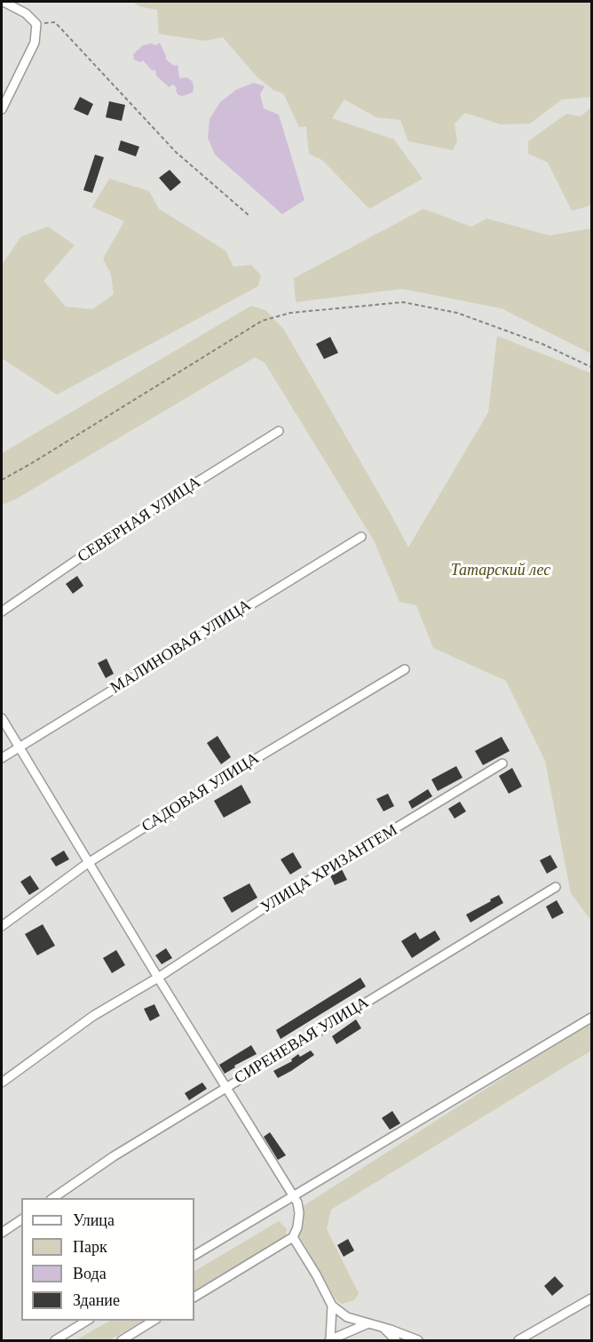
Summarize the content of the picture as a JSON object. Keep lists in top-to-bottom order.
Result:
{
  "streets": {
    "street": [
      "СЕВЕРНАЯ УЛИЦА",
      "МАЛИНОВАЯ УЛИЦА",
      "САДОВАЯ УЛИЦА",
      "УЛИЦА ХРИЗАНТЕМ",
      "СИРЕНЕВАЯ УЛИЦА"
    ]
  },
  "parks": ["Татарский лес"],
  "legend": [
    "Улица",
    "Парк",
    "Вода",
    "Здание"
  ]
}
